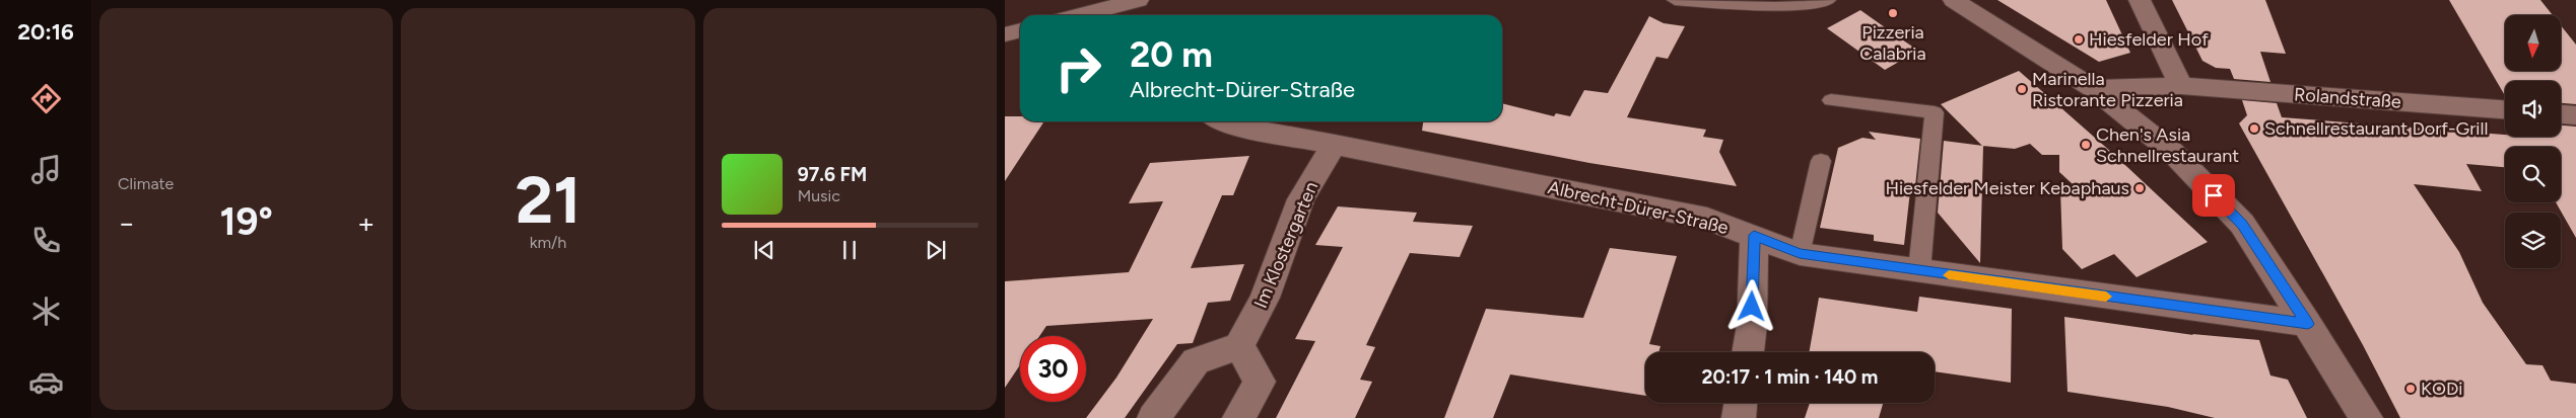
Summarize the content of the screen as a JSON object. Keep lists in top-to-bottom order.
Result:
{
  "streets": {
    "street": ["Rolandstraße", "Albrecht-Dürer-Straße", "Im Klostergarten"]
  },
  "crossings": [
    ["Albrecht-Dürer-Straße", "Im Klostergarten"]
  ],
  "places": [
    "Pizzeria Calabria",
    "Hiesfelder Hof",
    "Marinella Ristorante Pizzeria",
    "Schnellrestaurant Dorf-Grill",
    "Chen's Asia Schnellrestaurant",
    "Hiesfelder Meister Kebaphaus",
    "KODi"
  ],
  "north": "bottom",
  "page": {
    "tabs": "20:16",
    "tile": [
      "Climate",
      ["21", "km/h"]
    ],
    "turn": ["20 m", "Albrecht-Dürer-Straße"],
    "song": ["97.6 FM", "Music"],
    "heat": ["−", "19°", "+"],
    "limit": "30",
    "trip": "20:17 · 1 min · 140 m"
  }
}
